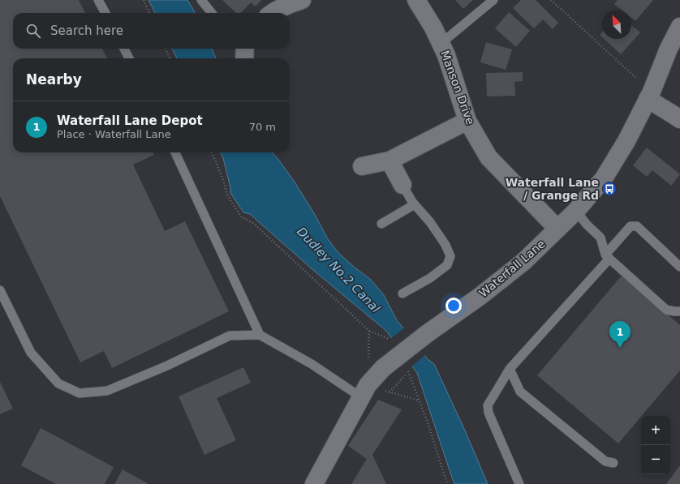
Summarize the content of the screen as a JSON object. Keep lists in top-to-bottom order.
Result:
{
  "streets": {
    "street": ["Manson Drive", "Waterfall Lane"]
  },
  "crossings": [
    ["Manson Drive", "Waterfall Lane"]
  ],
  "water": ["Dudley No.2 Canal"],
  "places": {
    "bus stop": ["Waterfall Lane / Grange Rd"]
  },
  "north": "top left",
  "page": {
    "search": "Search here",
    "heading": "Nearby",
    "list": [
      {
        "mark": "1",
        "name": "Waterfall Lane Depot",
        "note": "Place · Waterfall Lane",
        "value": "70 m"
      }
    ],
    "pins": "1",
    "map_buttons": ["+", "−"]
  }
}
